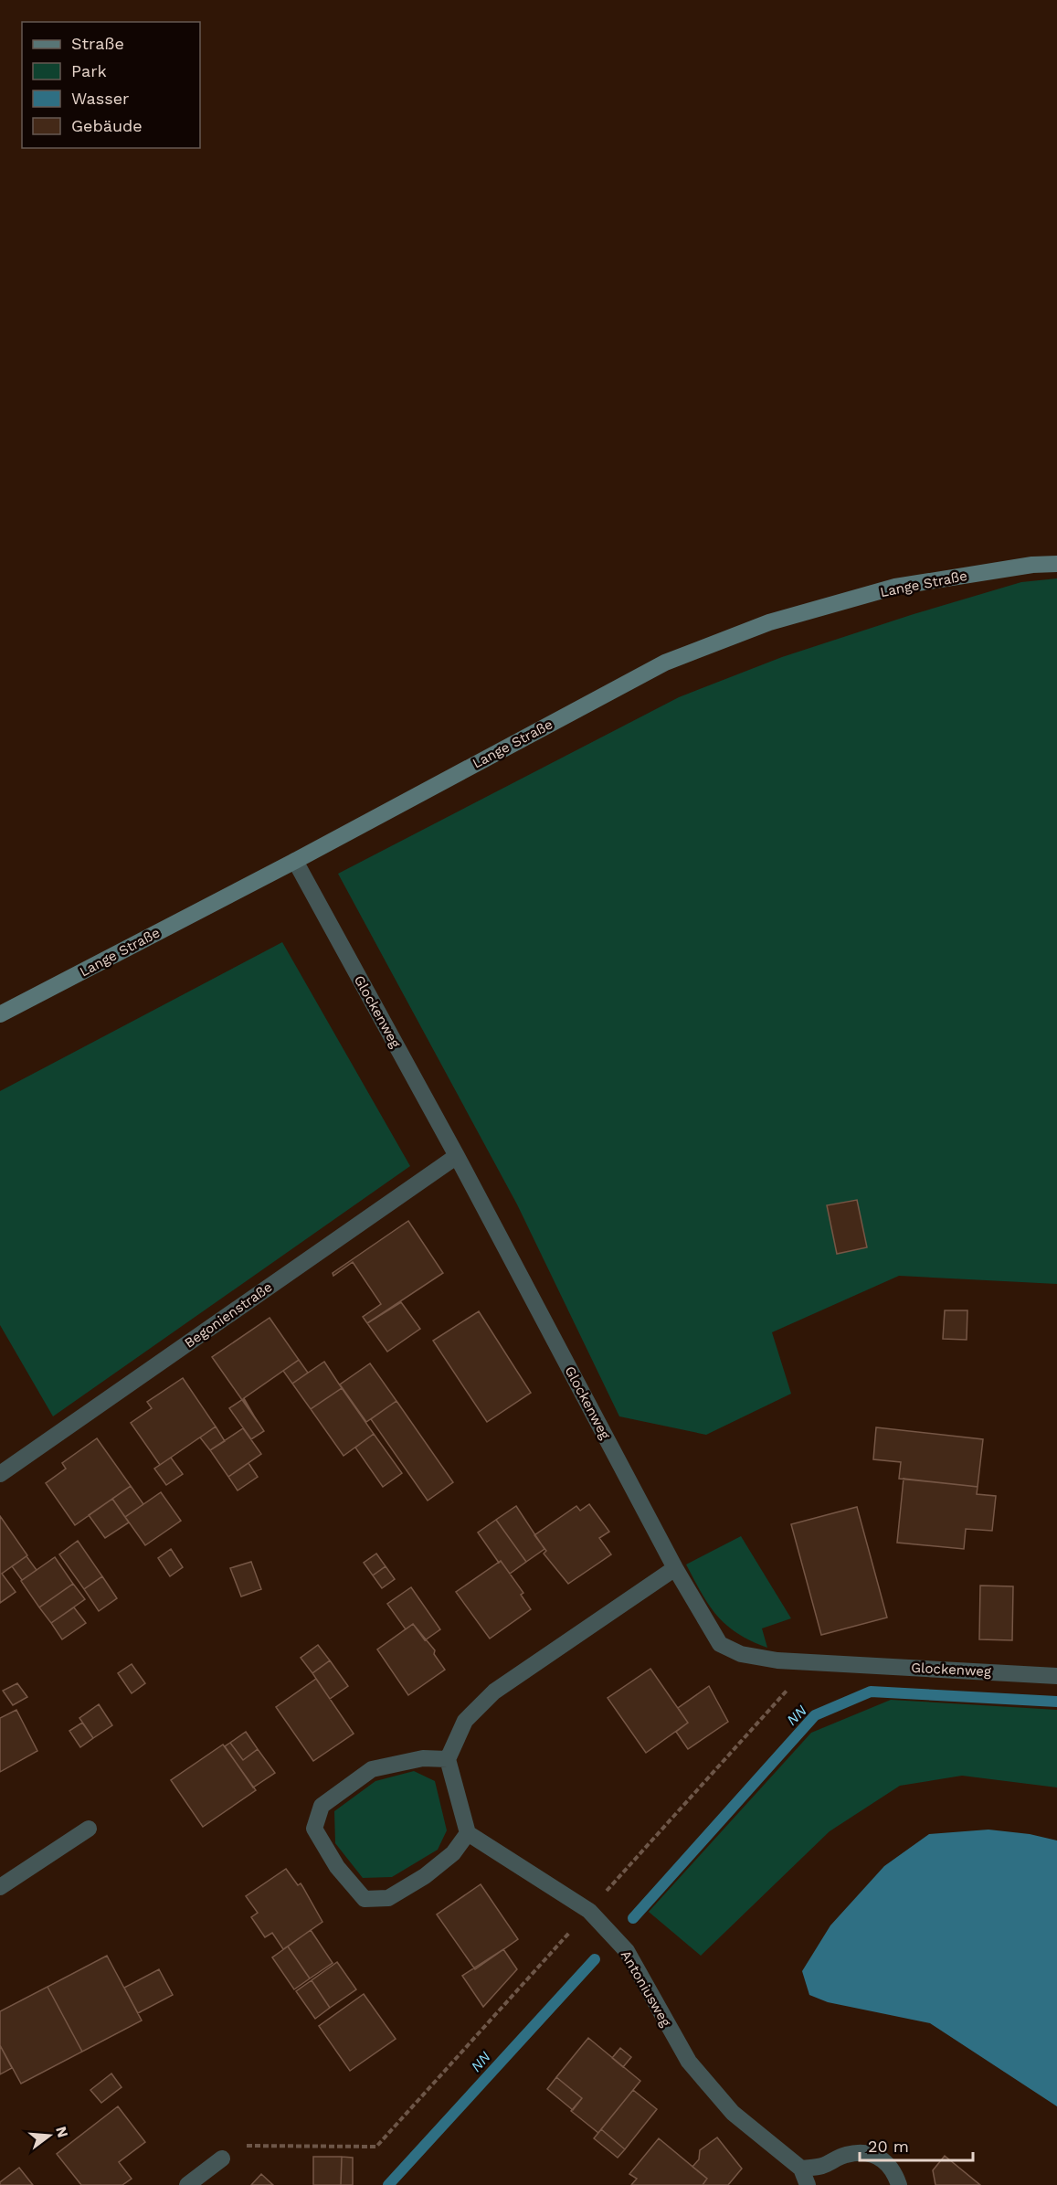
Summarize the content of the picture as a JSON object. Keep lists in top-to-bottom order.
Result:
{
  "streets": {
    "street": [
      "Lange Straße",
      "Glockenweg",
      "Begonienstraße",
      "Antoniusweg"
    ]
  },
  "crossings": [
    ["Lange Straße", "Glockenweg"],
    ["Glockenweg", "Begonienstraße"]
  ],
  "water": ["NN"],
  "legend": [
    "Straße",
    "Park",
    "Wasser",
    "Gebäude"
  ],
  "scale_bar": "20 m",
  "north": "right"
}
